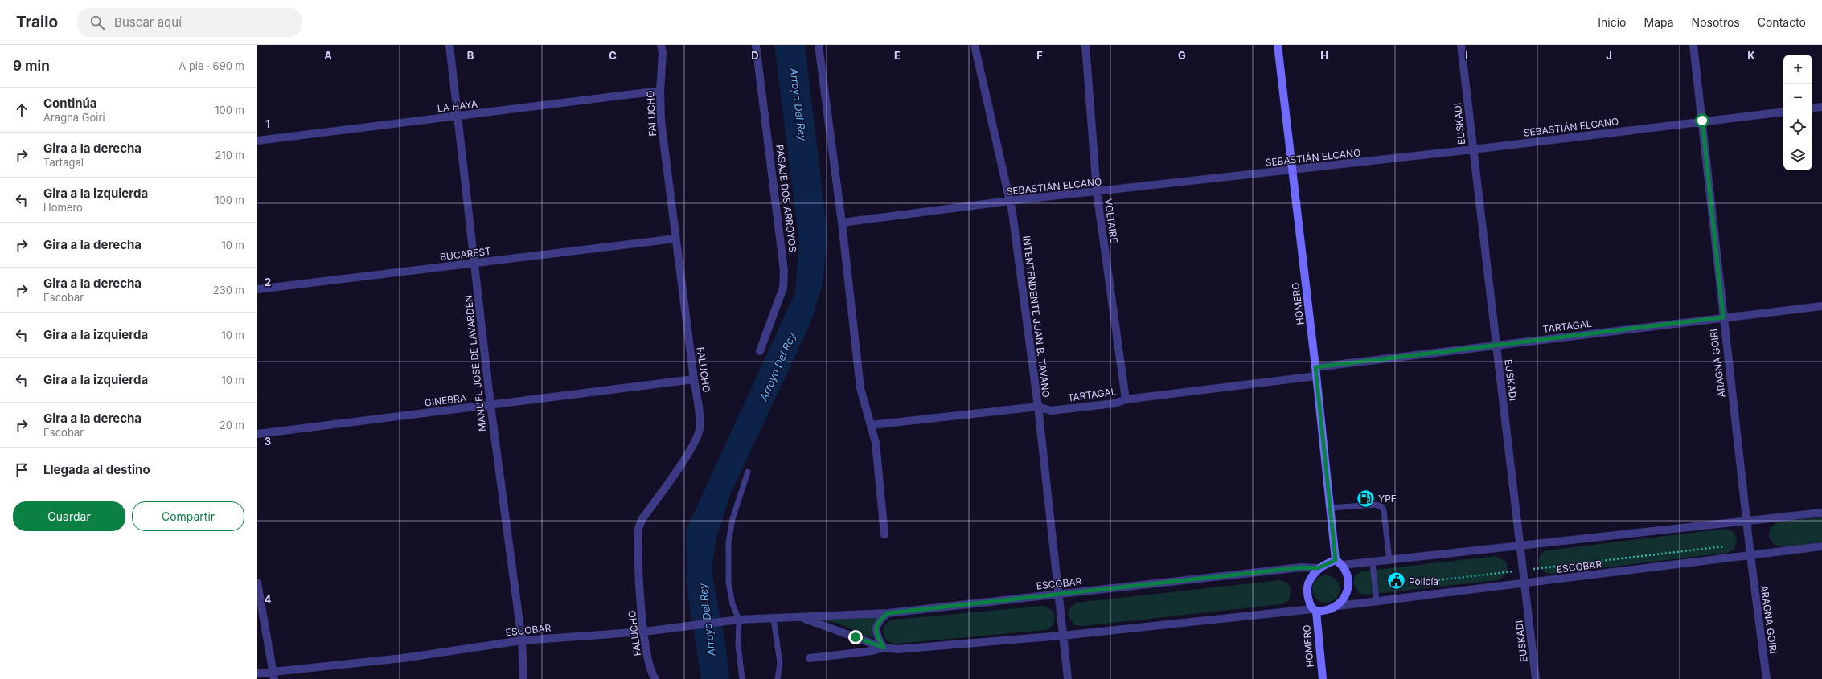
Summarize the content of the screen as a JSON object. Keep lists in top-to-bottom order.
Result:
{
  "streets": {
    "main road": ["HOMERO"],
    "street": [
      "LA HAYA",
      "FALUCHO",
      "EUSKADI",
      "SEBASTIÁN ELCANO",
      "PASAJE DOS ARROYOS",
      "VOLTAIRE",
      "BUCAREST",
      "INTENTENDENTE JUAN B. TAVANO",
      "TARTAGAL",
      "MANUEL JOSÉ DE LAVARDÉN",
      "ARAGNA GOIRI",
      "GINEBRA",
      "ESCOBAR"
    ]
  },
  "crossings": [
    ["LA HAYA", "FALUCHO"],
    ["LA HAYA", "MANUEL JOSÉ DE LAVARDÉN"],
    ["FALUCHO", "BUCAREST"],
    ["FALUCHO", "GINEBRA"],
    ["FALUCHO", "ESCOBAR"],
    ["EUSKADI", "SEBASTIÁN ELCANO"],
    ["EUSKADI", "TARTAGAL"],
    ["EUSKADI", "ESCOBAR"],
    ["SEBASTIÁN ELCANO", "VOLTAIRE"],
    ["SEBASTIÁN ELCANO", "HOMERO"],
    ["SEBASTIÁN ELCANO", "INTENTENDENTE JUAN B. TAVANO"],
    ["SEBASTIÁN ELCANO", "ARAGNA GOIRI"],
    ["VOLTAIRE", "TARTAGAL"],
    ["BUCAREST", "MANUEL JOSÉ DE LAVARDÉN"],
    ["HOMERO", "TARTAGAL"],
    ["HOMERO", "ESCOBAR"],
    ["INTENTENDENTE JUAN B. TAVANO", "TARTAGAL"],
    ["INTENTENDENTE JUAN B. TAVANO", "ESCOBAR"],
    ["TARTAGAL", "ARAGNA GOIRI"],
    ["MANUEL JOSÉ DE LAVARDÉN", "GINEBRA"],
    ["MANUEL JOSÉ DE LAVARDÉN", "ESCOBAR"],
    ["ARAGNA GOIRI", "ESCOBAR"]
  ],
  "water": ["Arroyo Del Rey"],
  "places": {
    "fuel station": ["YPF"],
    "public building": ["Policía"]
  },
  "page": {
    "header": "Trailo",
    "search": "Buscar aquí",
    "nav": [
      "Inicio",
      "Mapa",
      "Nosotros",
      "Contacto"
    ],
    "heading": ["9 min", "A pie · 690 m"],
    "map_buttons": ["+", "−"],
    "list": [
      ["Continúa", "Aragna Goiri", "100 m"],
      ["Gira a la derecha", "Tartagal", "210 m"],
      ["Gira a la izquierda", "Homero", "100 m"],
      ["Gira a la derecha", "10 m"],
      ["Gira a la derecha", "Escobar", "230 m"],
      ["Gira a la izquierda", "10 m"],
      ["Gira a la izquierda", "10 m"],
      ["Gira a la derecha", "Escobar", "20 m"],
      "Llegada al destino"
    ],
    "buttons": ["Guardar", "Compartir"]
  },
  "grid": {
    "columns": [
      "A",
      "B",
      "C",
      "D",
      "E",
      "F",
      "G",
      "H",
      "I",
      "J",
      "K"
    ],
    "rows": [
      "1",
      "2",
      "3",
      "4"
    ]
  }
}
